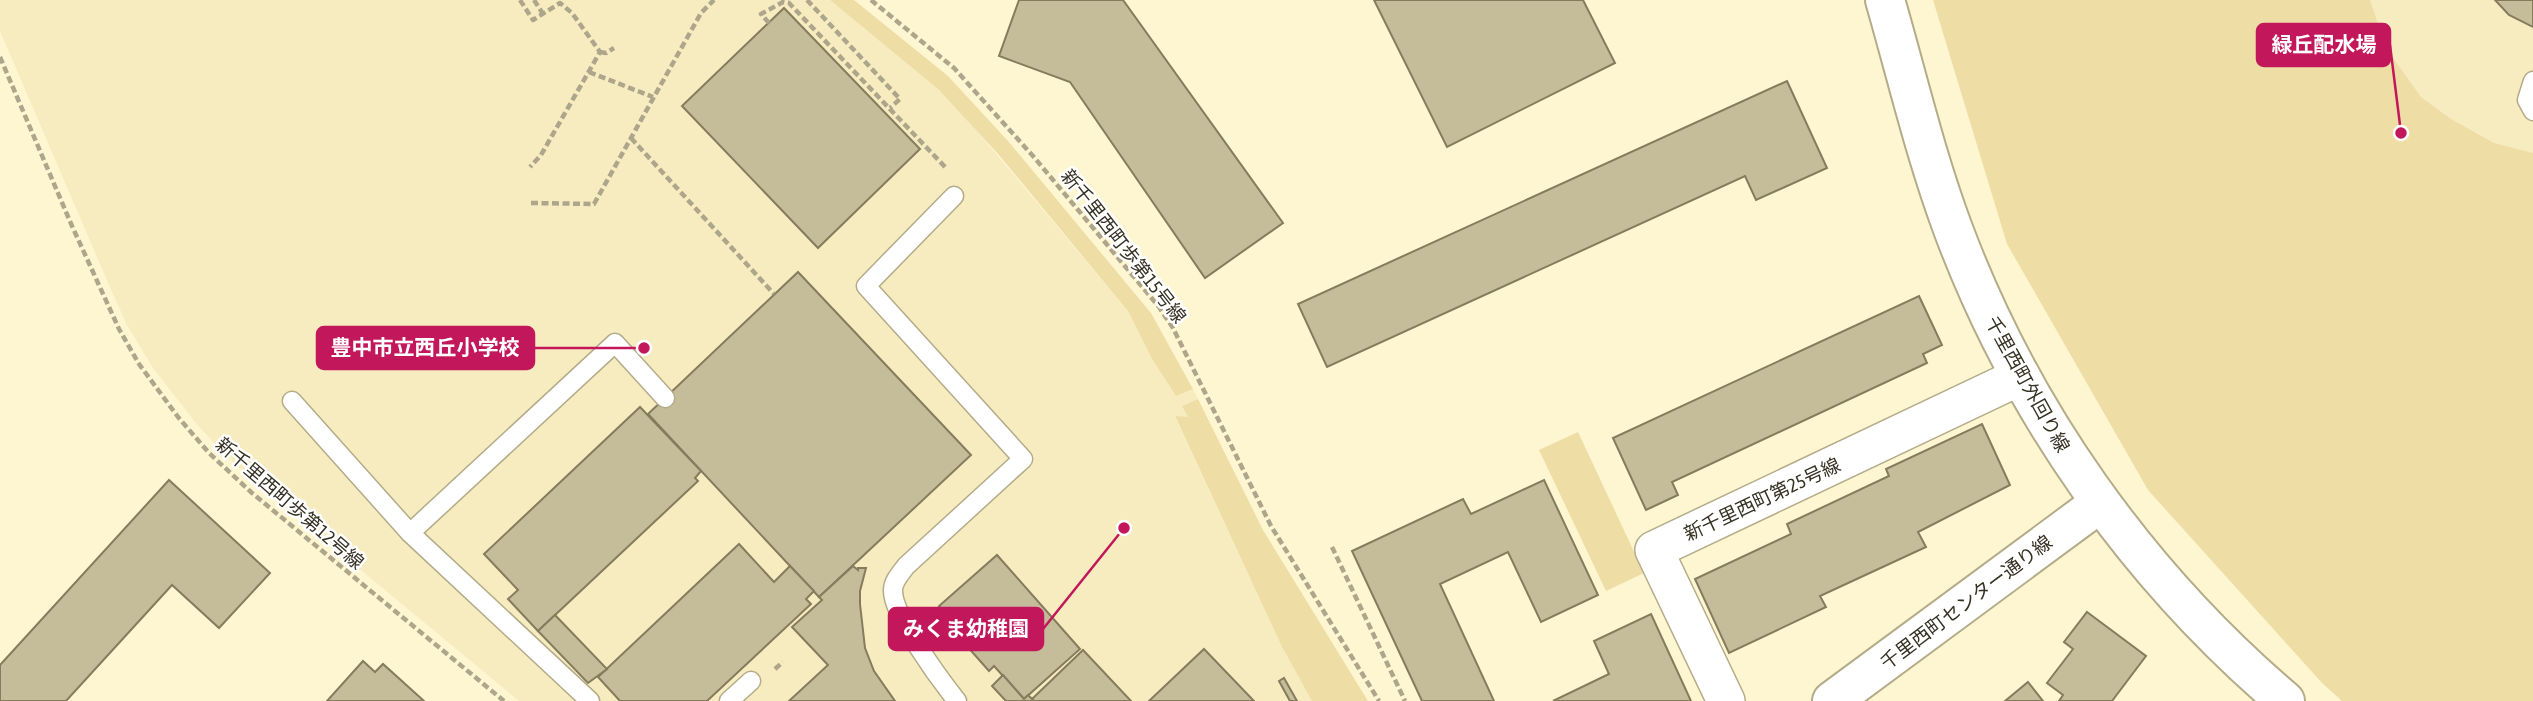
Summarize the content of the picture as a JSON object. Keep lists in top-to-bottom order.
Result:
{
  "streets": {
    "street": ["千里西町外回り線", "新千里西町第25号線", "千里西町センター通り線"],
    "path": ["新千里西町歩第15号線", "新千里西町歩第12号線"]
  },
  "crossings": [
    ["千里西町外回り線", "新千里西町第25号線"],
    ["千里西町外回り線", "千里西町センター通り線"]
  ],
  "places": ["緑丘配水場", "豊中市立西丘小学校", "みくま幼稚園"]
}
